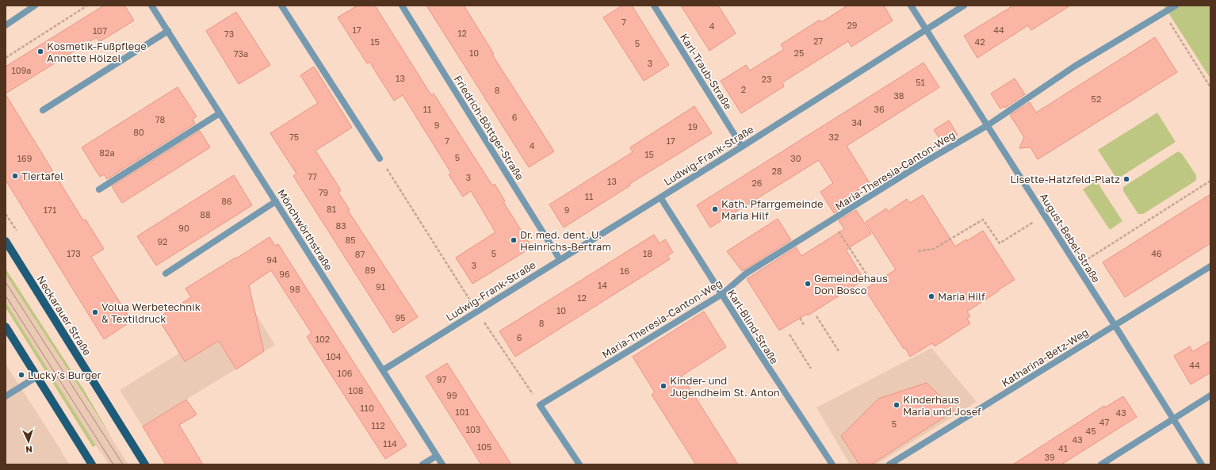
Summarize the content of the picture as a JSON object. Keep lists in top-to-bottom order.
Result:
{
  "streets": {
    "main road": ["Neckarauer Straße"],
    "street": [
      "Karl-Traub-Straße",
      "Friedrich-Böttger-Straße",
      "Ludwig-Frank-Straße",
      "Maria-Theresia-Canton-Weg",
      "Mönchwörthstraße",
      "August-Bebel-Straße",
      "Karl-Blind-Straße",
      "Katharina-Betz-Weg"
    ]
  },
  "crossings": [
    ["Karl-Traub-Straße", "Ludwig-Frank-Straße"],
    ["Friedrich-Böttger-Straße", "Ludwig-Frank-Straße"],
    ["Ludwig-Frank-Straße", "Mönchwörthstraße"],
    ["Ludwig-Frank-Straße", "August-Bebel-Straße"],
    ["Ludwig-Frank-Straße", "Karl-Blind-Straße"],
    ["Maria-Theresia-Canton-Weg", "August-Bebel-Straße"],
    ["Maria-Theresia-Canton-Weg", "Karl-Blind-Straße"],
    ["August-Bebel-Straße", "Katharina-Betz-Weg"]
  ],
  "places": [
    "Kosmetik-Fußpflege Annette Hölzel",
    "Tiertafel",
    "Lisette-Hatzfeld-Platz",
    "Kath. Pfarrgemeinde Maria Hilf",
    "Dr. med. dent. U. Heinrichs-Bertram",
    "Gemeindehaus Don Bosco",
    "Maria Hilf",
    "Volua Werbetechnik & Textildruck",
    "Lucky's Burger",
    "Kinder- und Jugendheim St. Anton",
    "Kinderhaus Maria und Josef"
  ],
  "house_numbers": [
    "7",
    "29",
    "4",
    "17",
    "44",
    "107",
    "12",
    "73",
    "27",
    "15",
    "42",
    "5",
    "10",
    "25",
    "73a",
    "3",
    "109a",
    "13",
    "23",
    "51",
    "2",
    "8",
    "38",
    "52",
    "11",
    "36",
    "6",
    "78",
    "34",
    "9",
    "19",
    "80",
    "75",
    "32",
    "7",
    "17",
    "4",
    "82a",
    "15",
    "5",
    "169",
    "30",
    "28",
    "77",
    "3",
    "13",
    "26",
    "79",
    "11",
    "86",
    "81",
    "171",
    "9",
    "88",
    "83",
    "90",
    "85",
    "92",
    "173",
    "5",
    "18",
    "46",
    "87",
    "94",
    "3",
    "89",
    "16",
    "96",
    "14",
    "91",
    "98",
    "12",
    "10",
    "95",
    "8",
    "6",
    "102",
    "104",
    "44",
    "106",
    "97",
    "108",
    "99",
    "110",
    "101",
    "43",
    "47",
    "5",
    "112",
    "103",
    "45",
    "43",
    "114",
    "105",
    "41",
    "39"
  ],
  "north": "bottom"
}
